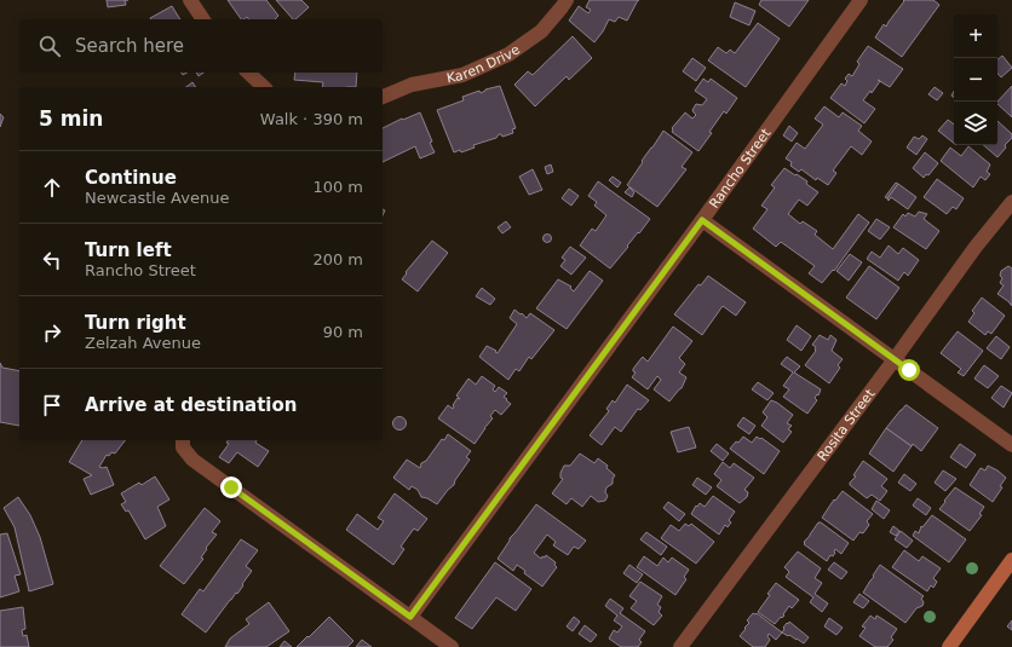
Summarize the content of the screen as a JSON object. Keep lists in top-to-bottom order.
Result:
{
  "streets": {
    "street": ["Karen Drive", "Rancho Street", "Rosita Street"]
  },
  "page": {
    "map_buttons": ["+", "−"],
    "search": "Search here",
    "heading": ["5 min", "Walk · 390 m"],
    "list": [
      ["Continue", "Newcastle Avenue", "100 m"],
      ["Turn left", "Rancho Street", "200 m"],
      ["Turn right", "Zelzah Avenue", "90 m"],
      "Arrive at destination"
    ]
  }
}
